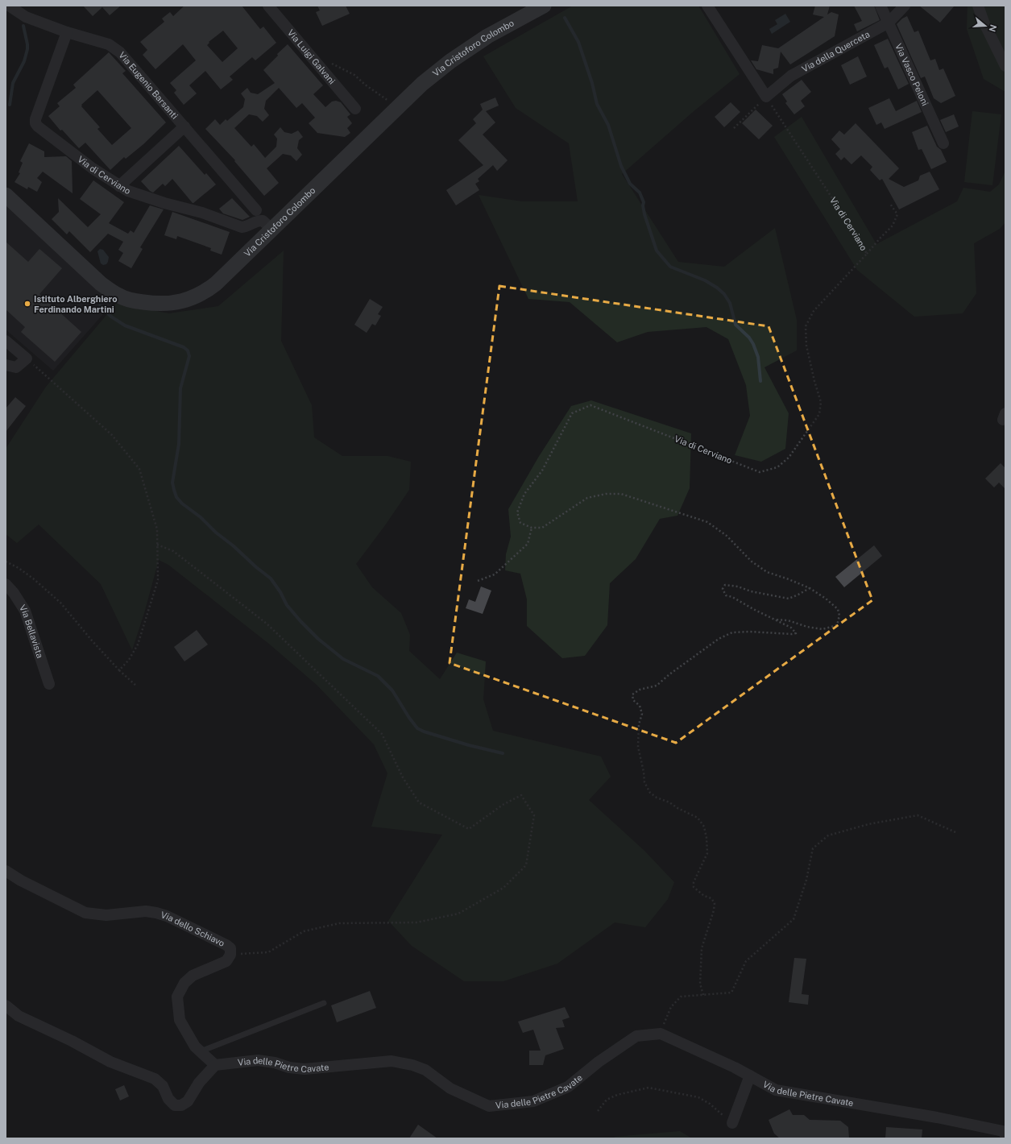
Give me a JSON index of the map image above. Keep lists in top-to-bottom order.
{
  "streets": {
    "main road": ["Via Cristoforo Colombo"],
    "street": [
      "Via della Querceta",
      "Via Luigi Galvani",
      "Via Vasco Peloni",
      "Via Eugenio Barsanti",
      "Via di Cerviano",
      "Via Bellavista",
      "Via dello Schiavo",
      "Via delle Pietre Cavate"
    ]
  },
  "crossings": [
    ["Via Cristoforo Colombo", "Via di Cerviano"],
    ["Via della Querceta", "Via Vasco Peloni"],
    ["Via della Querceta", "Via di Cerviano"],
    ["Via Eugenio Barsanti", "Via di Cerviano"],
    ["Via dello Schiavo", "Via delle Pietre Cavate"]
  ],
  "places": ["Istituto Alberghiero Ferdinando Martini"],
  "north": "right"
}
